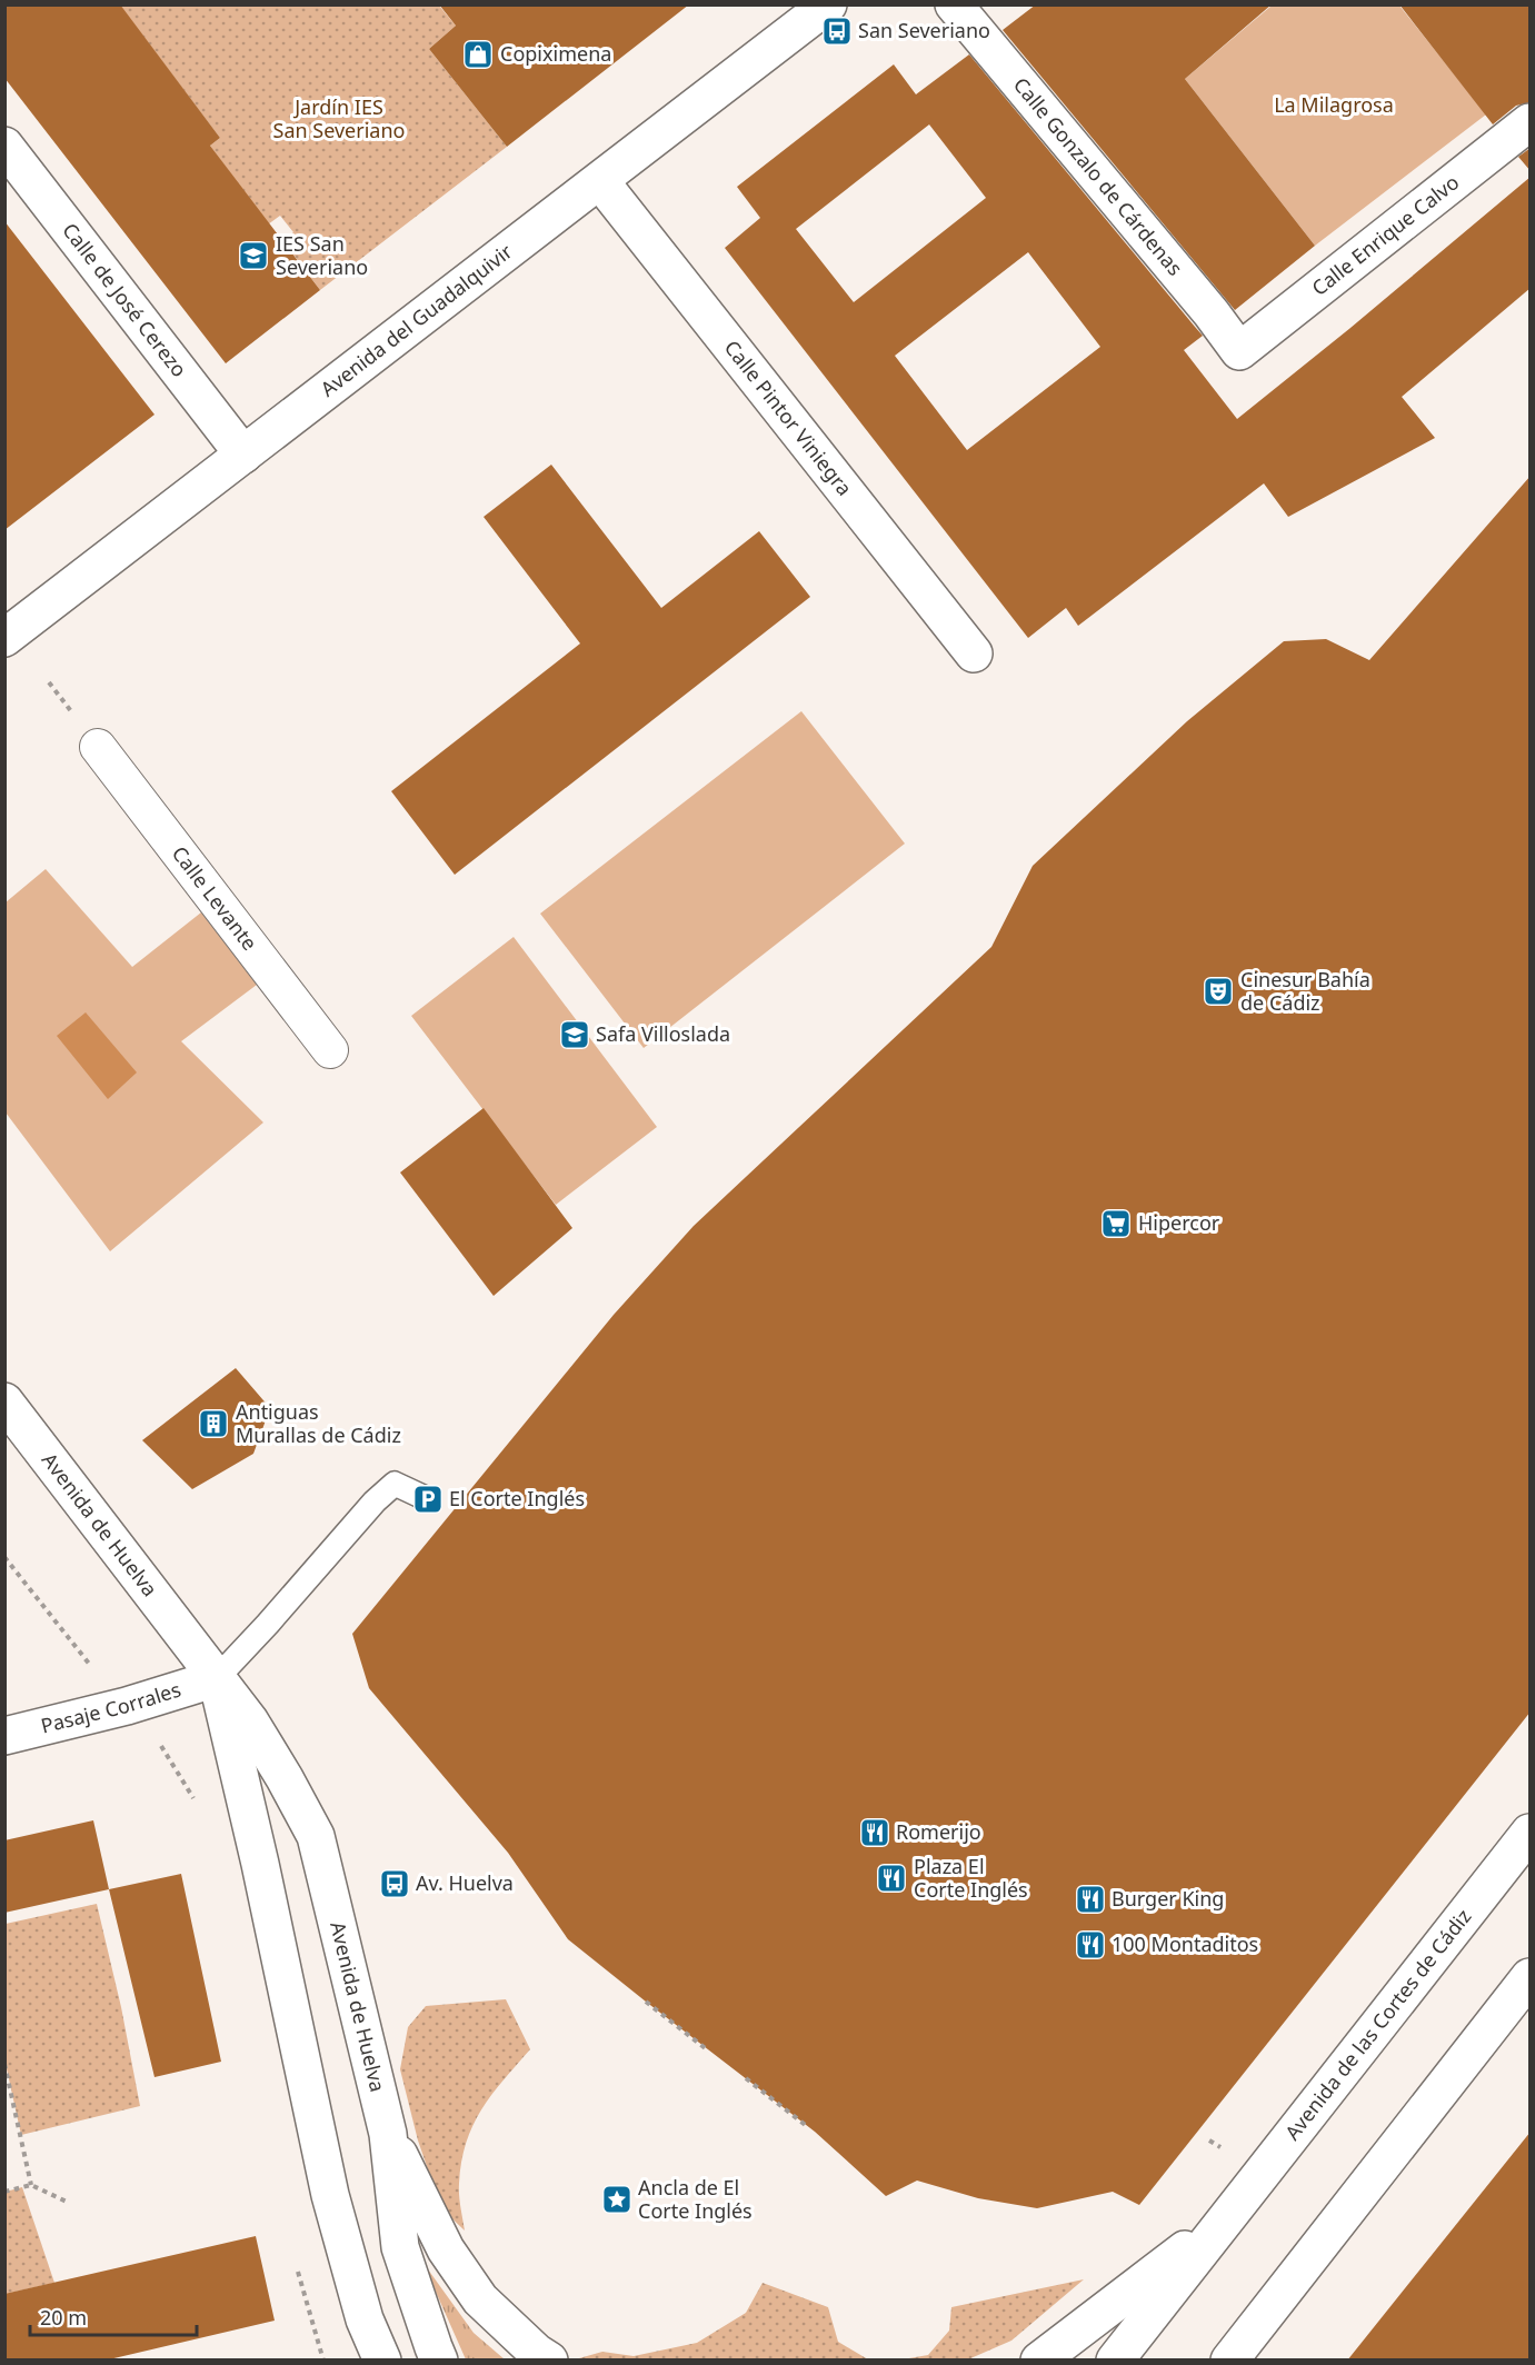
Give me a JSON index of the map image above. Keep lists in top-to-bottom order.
{
  "streets": {
    "street": [
      "Calle Gonzalo de Cárdenas",
      "Calle Enrique Calvo",
      "Calle de José Cerezo",
      "Avenida del Guadalquivir",
      "Calle Pintor Viniegra",
      "Calle Levante",
      "Avenida de Huelva",
      "Pasaje Corrales",
      "Avenida de las Cortes de Cádiz"
    ]
  },
  "crossings": [
    ["Calle Gonzalo de Cárdenas", "Calle Enrique Calvo"],
    ["Calle de José Cerezo", "Avenida del Guadalquivir"],
    ["Avenida del Guadalquivir", "Calle Pintor Viniegra"],
    ["Avenida de Huelva", "Pasaje Corrales"]
  ],
  "parks": ["La Milagrosa", "Jardín IES San Severiano"],
  "places": {
    "bus stop": ["San Severiano", "Av. Huelva"],
    "shop": ["Copiximena"],
    "school or university": ["IES San Severiano", "Safa Villoslada"],
    "theatre": ["Cinesur Bahía de Cádiz"],
    "supermarket": ["Hipercor"],
    "building": ["Antiguas Murallas de Cádiz"],
    "parking": ["El Corte Inglés"],
    "restaurant": [
      "Romerijo",
      "Plaza El Corte Inglés",
      "Burger King",
      "100 Montaditos"
    ],
    "place": ["Ancla de El Corte Inglés"]
  },
  "scale_bar": "20 m"
}
